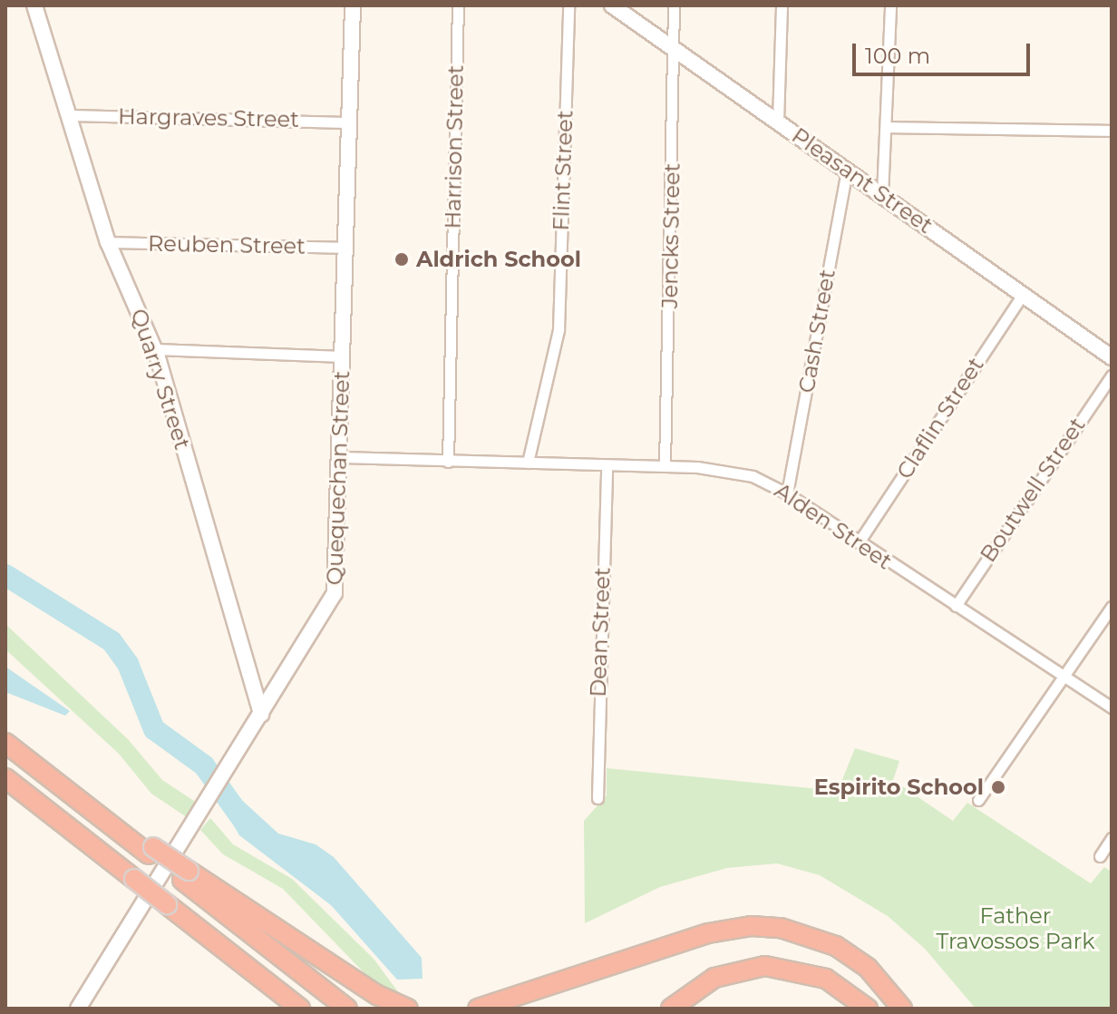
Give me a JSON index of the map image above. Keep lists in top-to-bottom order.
{
  "streets": {
    "main road": ["Pleasant Street", "Quarry Street", "Quequechan Street"],
    "street": [
      "Hargraves Street",
      "Harrison Street",
      "Flint Street",
      "Jencks Street",
      "Reuben Street",
      "Cash Street",
      "Claflin Street",
      "Boutwell Street",
      "Alden Street",
      "Dean Street"
    ]
  },
  "crossings": [
    ["Hargraves Street", "Quarry Street"],
    ["Hargraves Street", "Quequechan Street"],
    ["Harrison Street", "Alden Street"],
    ["Flint Street", "Alden Street"],
    ["Pleasant Street", "Jencks Street"],
    ["Pleasant Street", "Cash Street"],
    ["Pleasant Street", "Claflin Street"],
    ["Jencks Street", "Alden Street"],
    ["Reuben Street", "Quarry Street"],
    ["Reuben Street", "Quequechan Street"],
    ["Cash Street", "Alden Street"],
    ["Quarry Street", "Quequechan Street"],
    ["Claflin Street", "Alden Street"],
    ["Quequechan Street", "Alden Street"],
    ["Boutwell Street", "Alden Street"],
    ["Alden Street", "Dean Street"]
  ],
  "parks": ["Father Travossos Park"],
  "places": ["Aldrich School", "Espirito School"],
  "scale_bar": "100 m"
}
